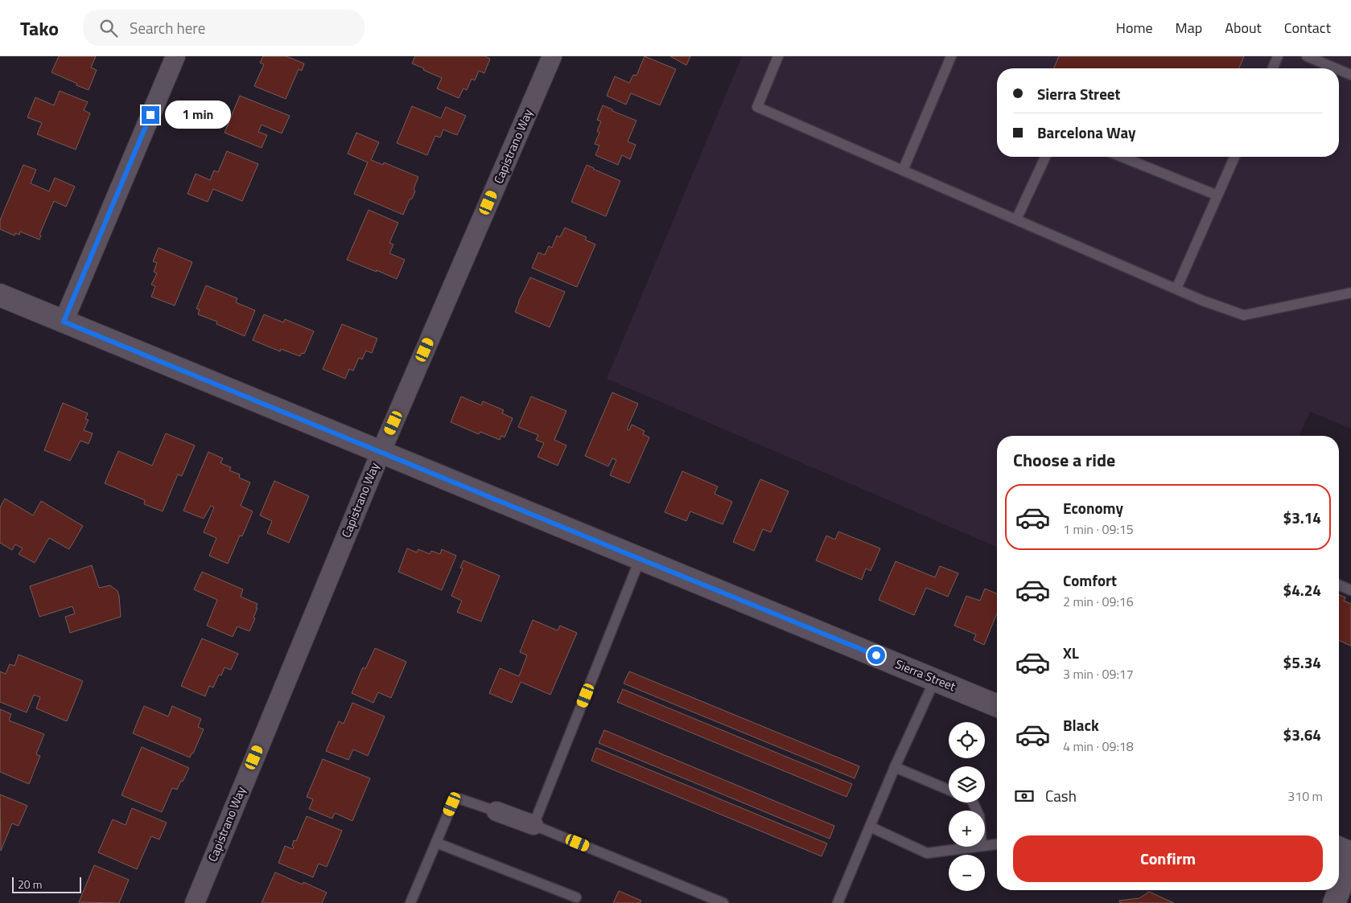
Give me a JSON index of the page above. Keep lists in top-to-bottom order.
{
  "streets": {
    "street": ["Capistrano Way", "Sierra Street"]
  },
  "crossings": [
    ["Capistrano Way", "Sierra Street"]
  ],
  "scale_bar": "20 m",
  "page": {
    "header": "Tako",
    "search": "Search here",
    "nav": [
      "Home",
      "Map",
      "About",
      "Contact"
    ],
    "banner": ["Sierra Street", "Barcelona Way"],
    "bubble": "1 min",
    "heading": "Choose a ride",
    "list": [
      {
        "name": "Economy",
        "note": "1 min · 09:15",
        "value": "$3.14"
      },
      {
        "name": "Comfort",
        "note": "2 min · 09:16",
        "value": "$4.24"
      },
      {
        "name": "XL",
        "note": "3 min · 09:17",
        "value": "$5.34"
      },
      {
        "name": "Black",
        "note": "4 min · 09:18",
        "value": "$3.64"
      }
    ],
    "map_buttons": ["+", "−"],
    "pay": ["Cash", "310 m"],
    "buttons": "Confirm",
    "scale": "20 m"
  }
}
